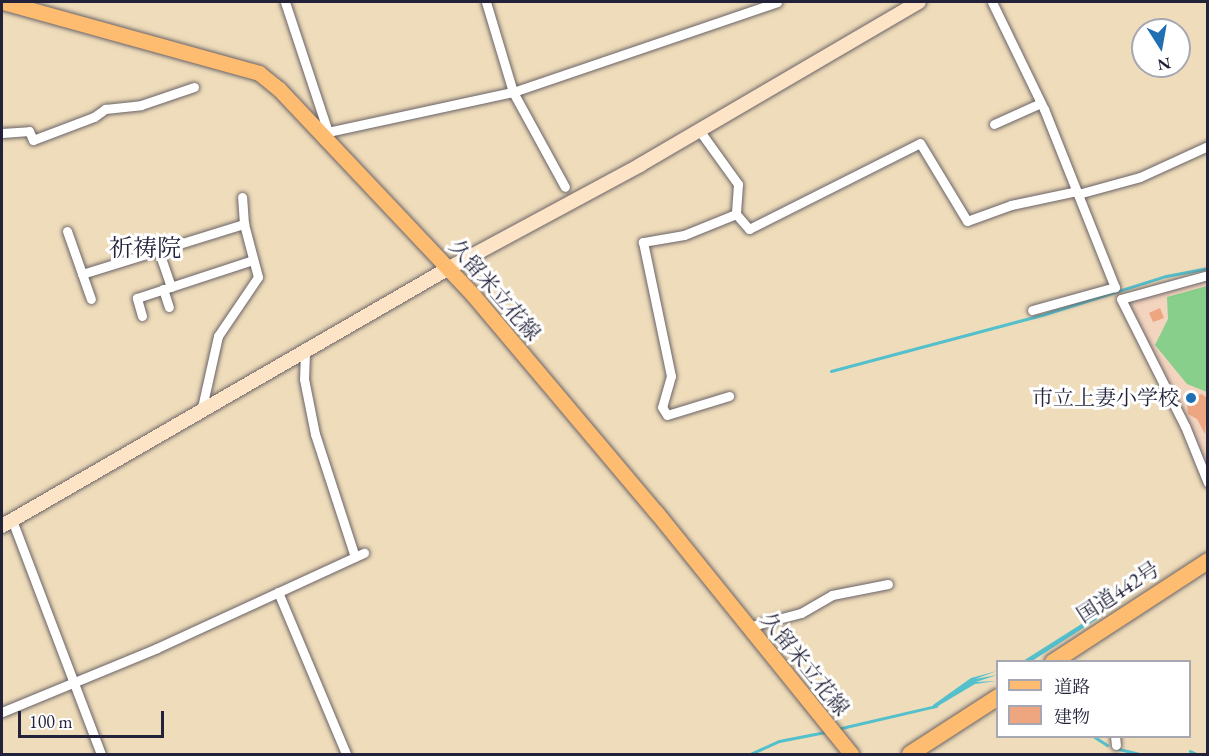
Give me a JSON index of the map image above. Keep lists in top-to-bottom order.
{
  "streets": {
    "highway": ["国道442号"],
    "main road": ["久留米立花線"]
  },
  "districts": ["祈祷院"],
  "places": ["市立上妻小学校"],
  "legend": ["道路", "建物"],
  "scale_bar": "100 m",
  "north": "bottom"
}
